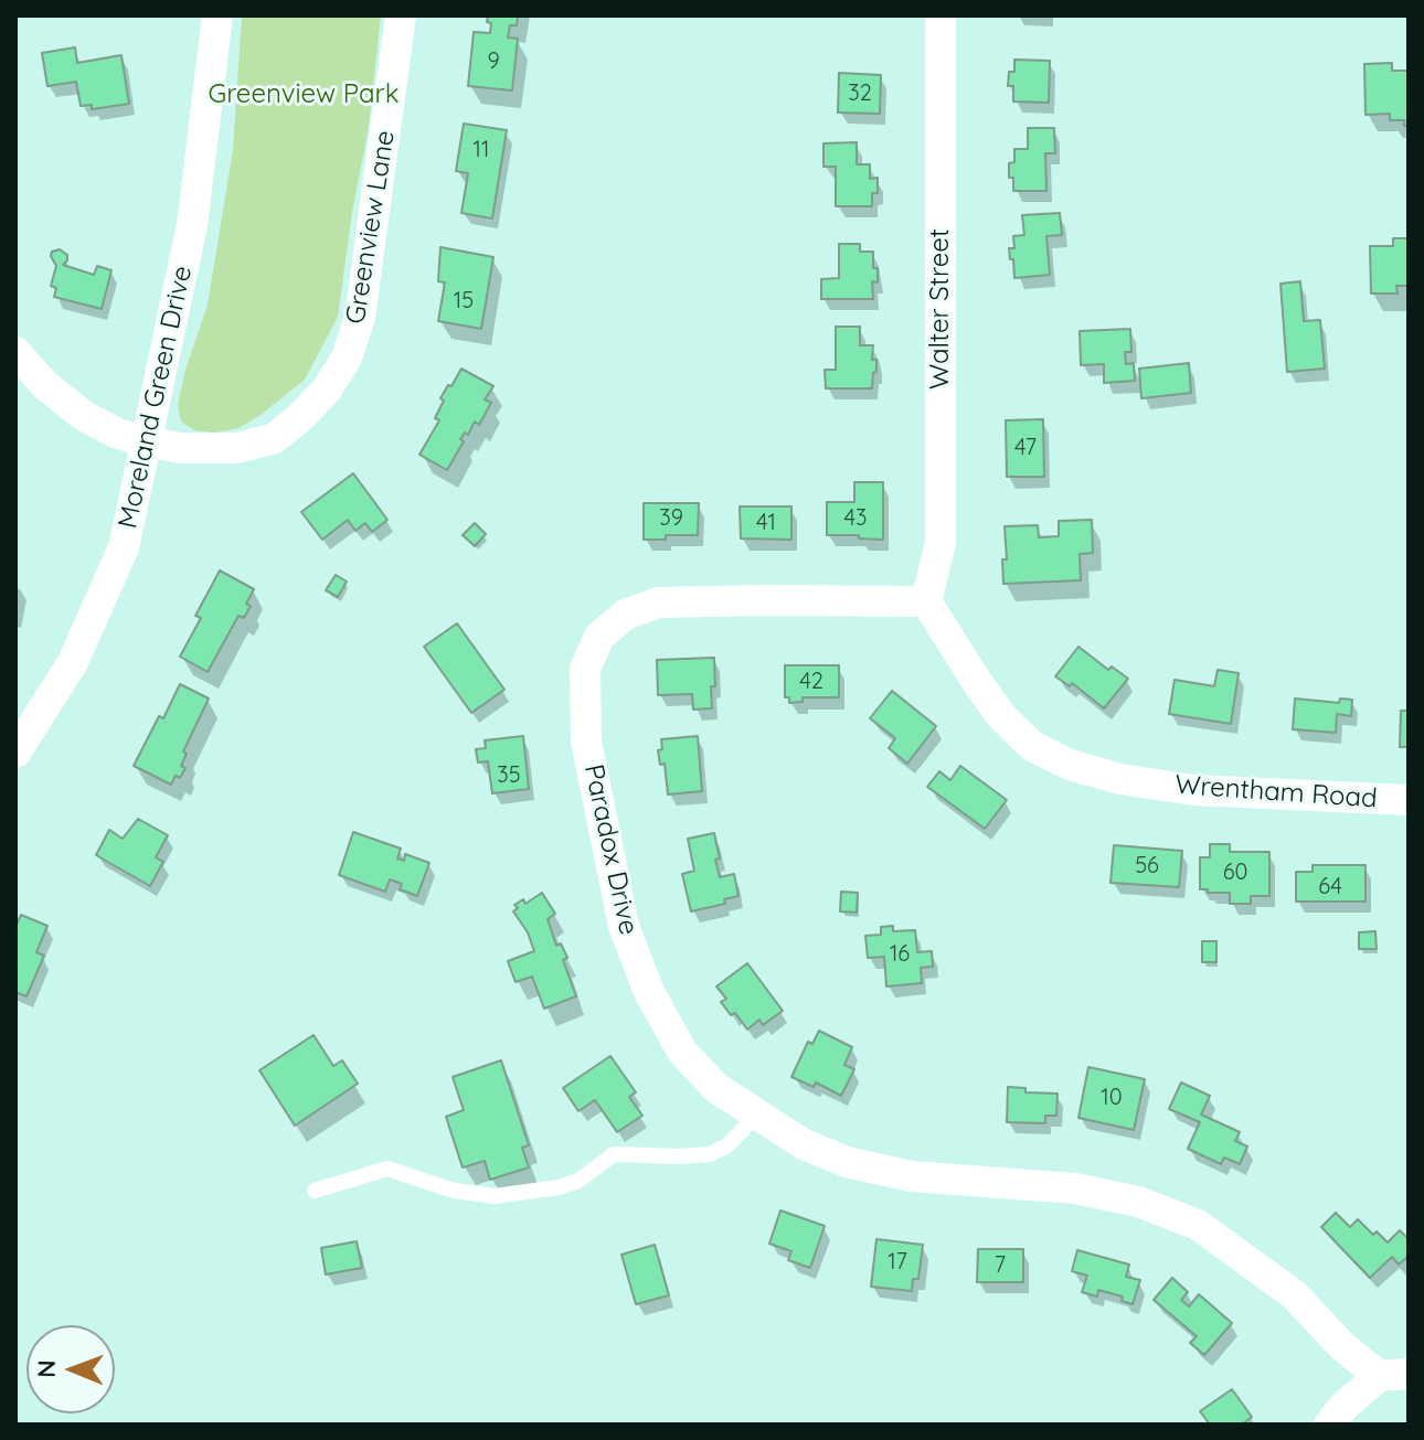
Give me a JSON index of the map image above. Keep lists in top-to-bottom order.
{
  "streets": {
    "street": [
      "Greenview Lane",
      "Walter Street",
      "Moreland Green Drive",
      "Wrentham Road",
      "Paradox Drive"
    ]
  },
  "crossings": [
    ["Greenview Lane", "Moreland Green Drive"],
    ["Walter Street", "Wrentham Road"],
    ["Walter Street", "Paradox Drive"],
    ["Wrentham Road", "Paradox Drive"]
  ],
  "parks": ["Greenview Park"],
  "house_numbers": [
    "9",
    "32",
    "11",
    "15",
    "47",
    "39",
    "43",
    "41",
    "42",
    "35",
    "56",
    "60",
    "64",
    "16",
    "10",
    "17",
    "7"
  ],
  "north": "left"
}
